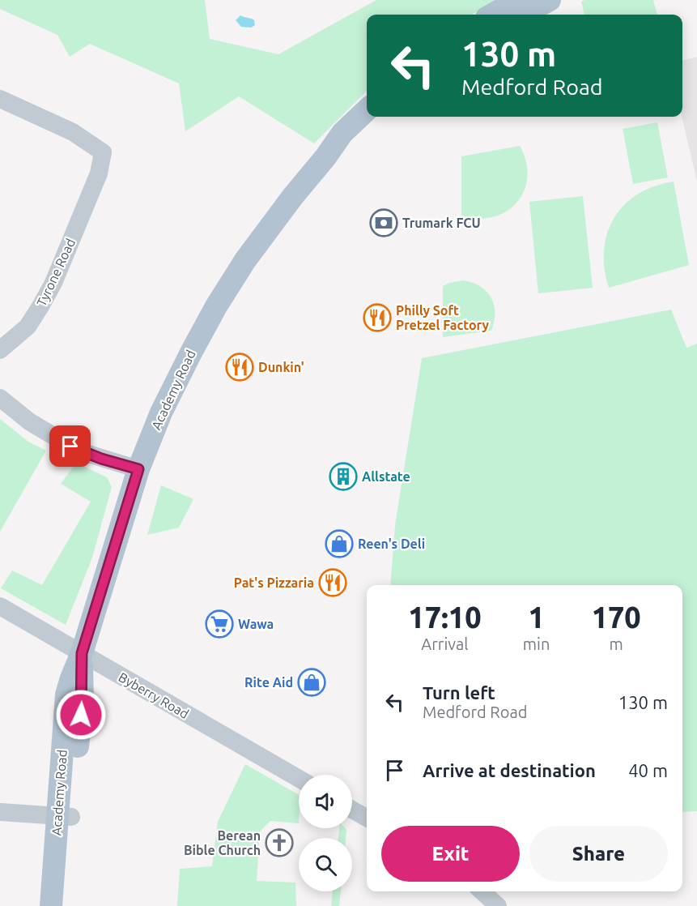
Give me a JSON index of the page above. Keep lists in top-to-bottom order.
{
  "streets": {
    "main road": ["Academy Road"],
    "street": ["Tyrone Road", "Byberry Road"]
  },
  "crossings": [
    ["Academy Road", "Byberry Road"]
  ],
  "places": {
    "bank": ["Trumark FCU"],
    "restaurant": ["Philly Soft Pretzel Factory", "Dunkin'", "Pat's Pizzaria"],
    "building": ["Allstate"],
    "shop": ["Reen's Deli", "Rite Aid"],
    "supermarket": ["Wawa"],
    "church": ["Berean Bible Church"]
  },
  "page": {
    "turn": ["130 m", "Medford Road"],
    "eta": [
      "17:10",
      "Arrival",
      "1",
      "min",
      "170",
      "m"
    ],
    "list": [
      {
        "name": "Turn left",
        "note": "Medford Road",
        "value": "130 m"
      },
      {
        "name": "Arrive at destination",
        "value": "40 m"
      }
    ],
    "buttons": ["Exit", "Share"]
  }
}
